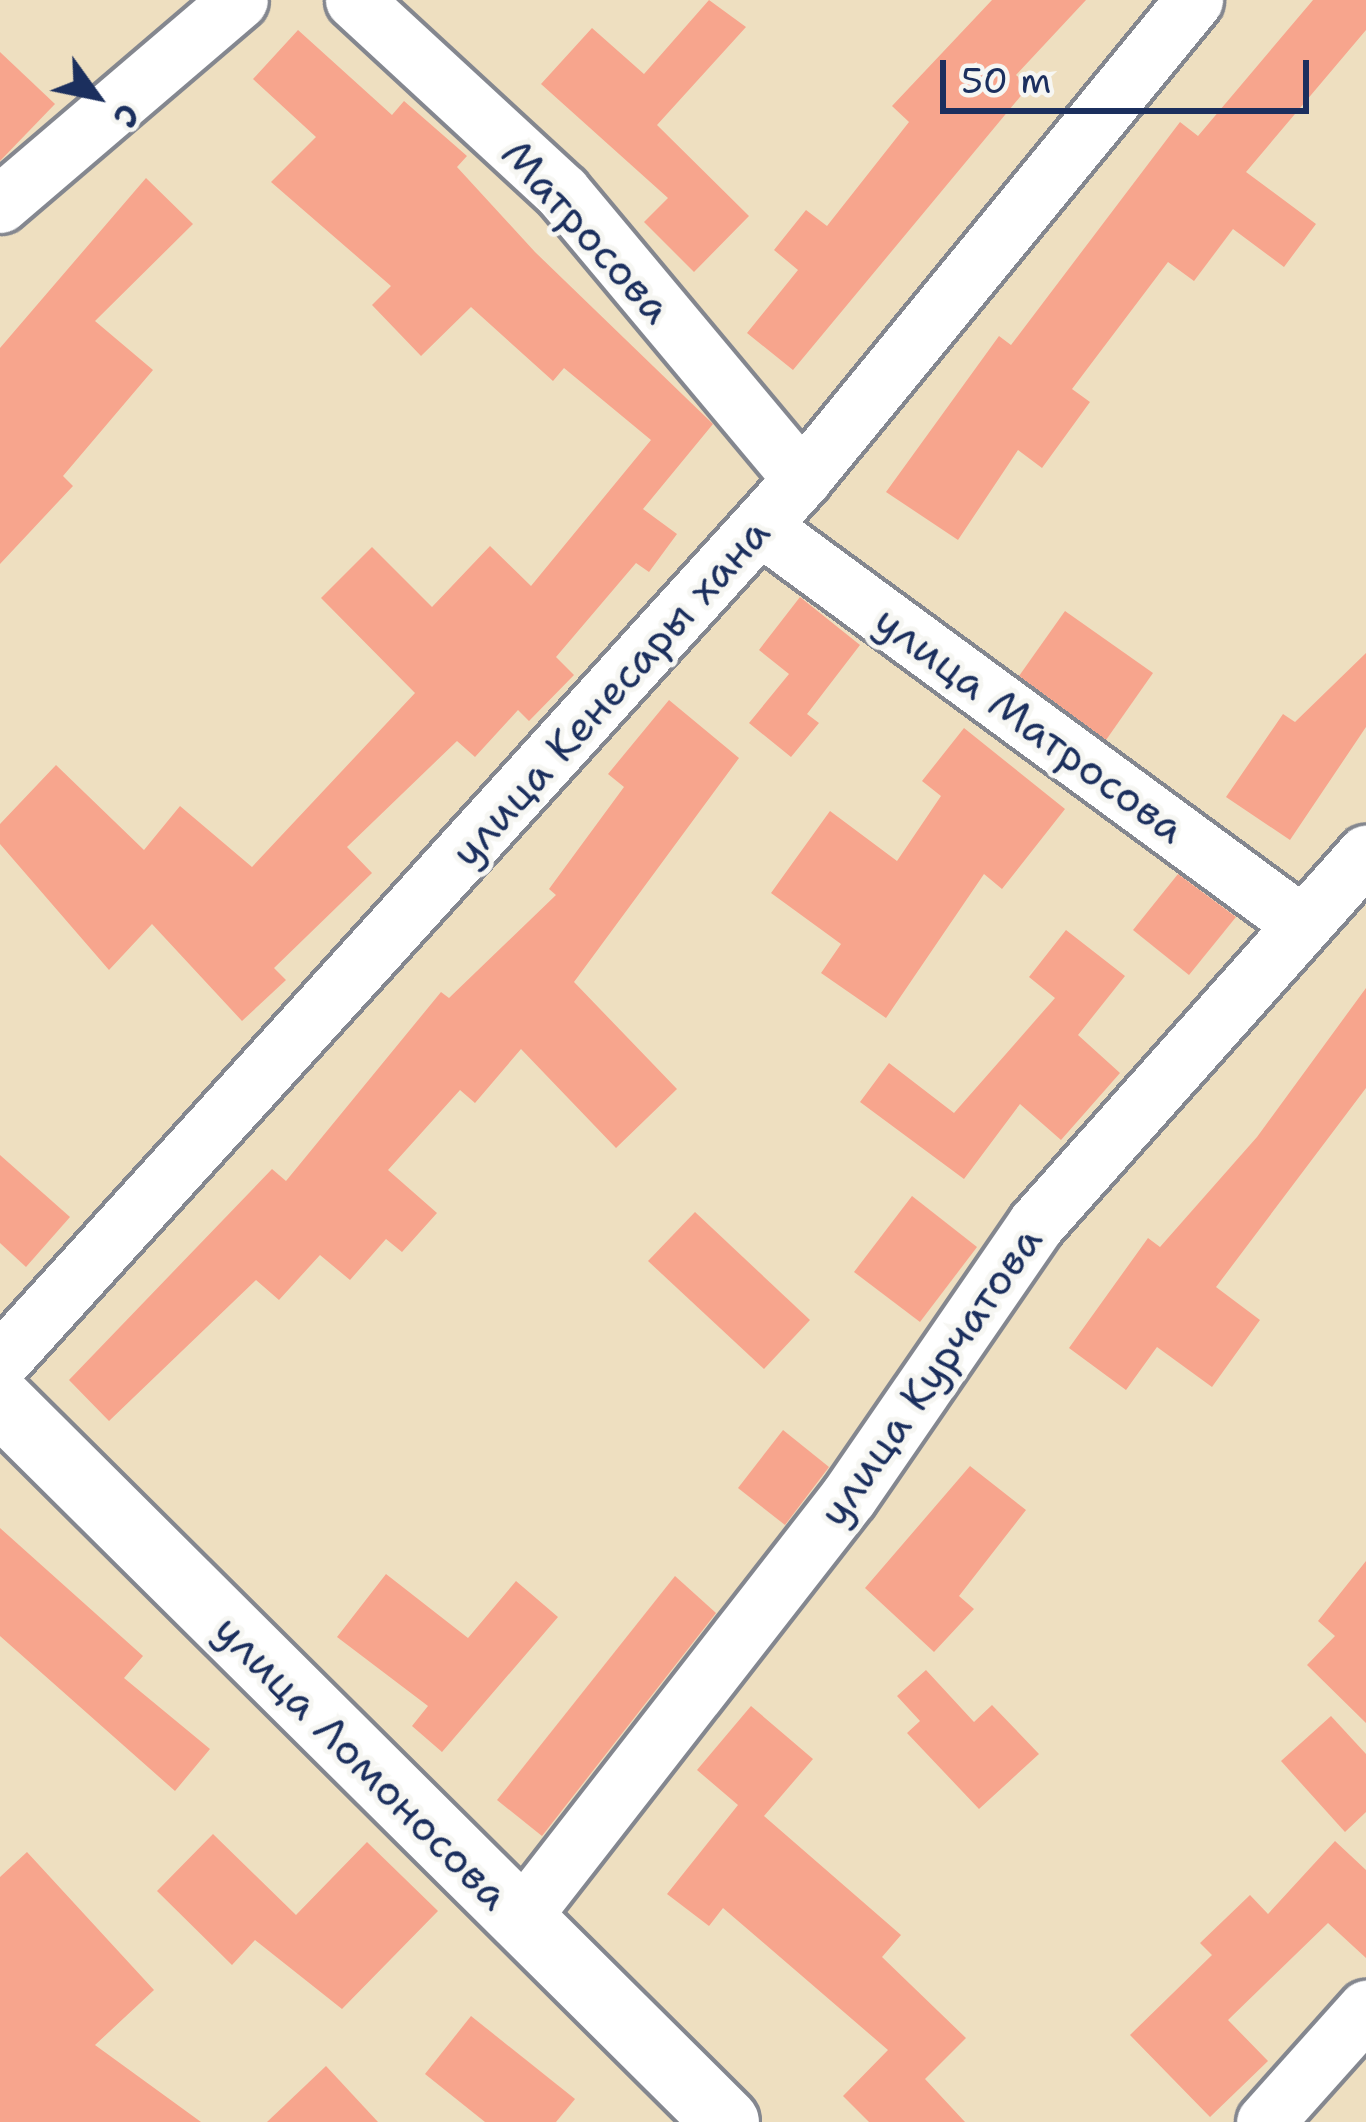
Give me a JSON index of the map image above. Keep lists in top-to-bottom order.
{
  "streets": {
    "main road": ["улица Ломоносова"],
    "street": [
      "Матросова",
      "улица Кенесары хана",
      "улица Матросова",
      "улица Курчатова"
    ]
  },
  "crossings": [
    ["Матросова", "улица Кенесары хана"],
    ["улица Кенесары хана", "улица Матросова"],
    ["улица Матросова", "улица Курчатова"],
    ["улица Курчатова", "улица Ломоносова"]
  ],
  "scale_bar": "50 m",
  "north": "bottom right"
}
